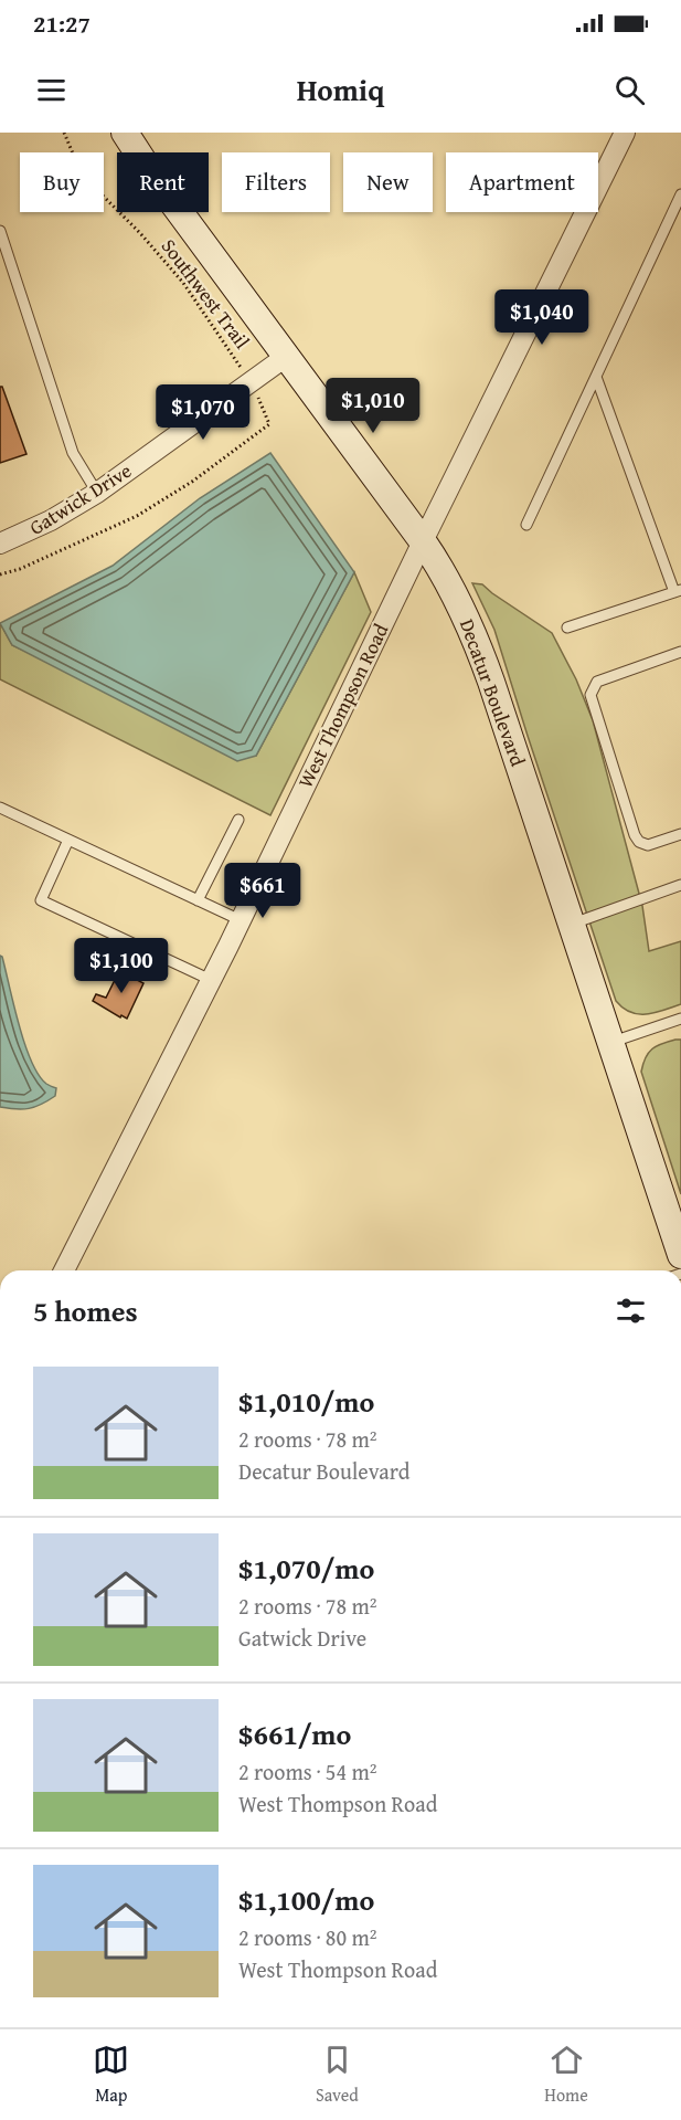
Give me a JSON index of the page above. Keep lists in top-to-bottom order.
{
  "streets": {
    "street": ["Gatwick Drive", "Decatur Boulevard", "West Thompson Road"],
    "path": ["Southwest Trail"]
  },
  "crossings": [
    ["Southwest Trail", "Gatwick Drive"],
    ["Gatwick Drive", "Decatur Boulevard"],
    ["Decatur Boulevard", "West Thompson Road"]
  ],
  "page": {
    "status": "21:27",
    "header": "Homiq",
    "chip": [
      "Buy",
      "Rent",
      "Filters",
      "New",
      "Apartment"
    ],
    "price": [
      "$1,040",
      "$1,010",
      "$1,070",
      "$661",
      "$1,100"
    ],
    "heading": "5 homes",
    "list": [
      {
        "name": "$1,010/mo",
        "note": "2 rooms · 78 m² · Decatur Boulevard"
      },
      {
        "name": "$1,070/mo",
        "note": "2 rooms · 78 m² · Gatwick Drive"
      },
      {
        "name": "$661/mo",
        "note": "2 rooms · 54 m² · West Thompson Road"
      },
      {
        "name": "$1,100/mo",
        "note": "2 rooms · 80 m² · West Thompson Road"
      }
    ],
    "tabs": ["Map", "Saved", "Home"]
  }
}
